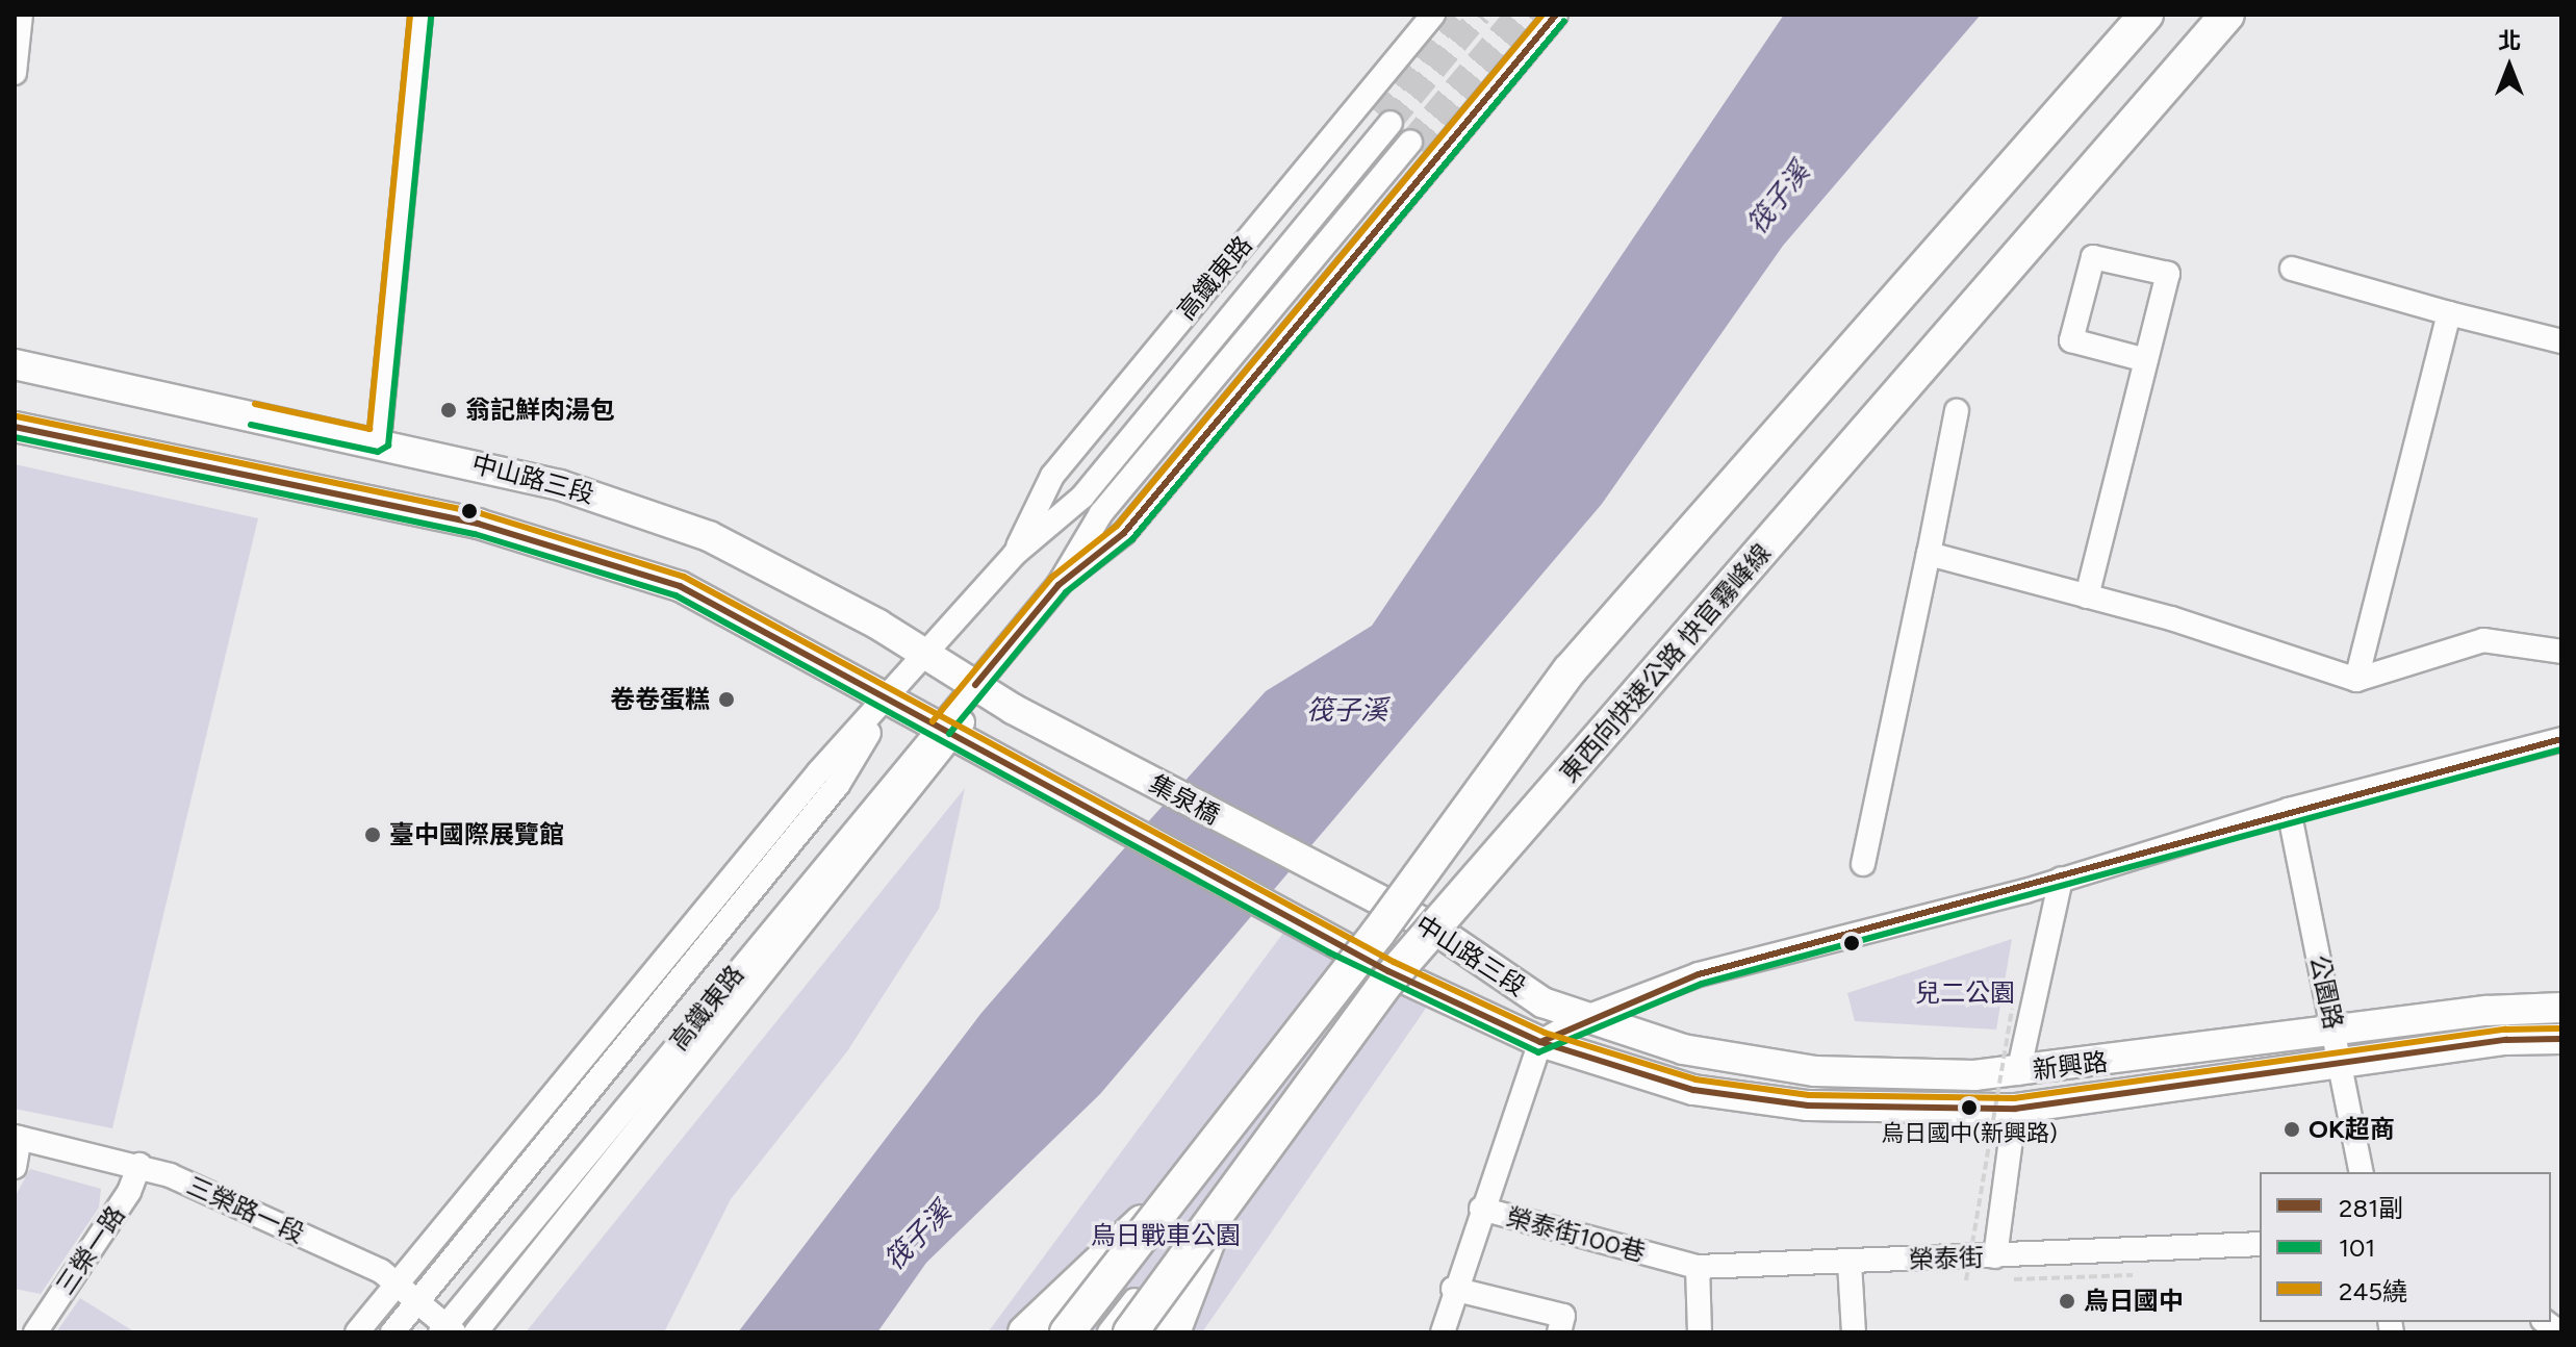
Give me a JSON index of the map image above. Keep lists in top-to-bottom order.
{
  "streets": {
    "highway": ["東西向快速公路 快官霧峰線"],
    "main road": ["中山路三段", "集泉橋", "新興路"],
    "street": [
      "高鐵東路",
      "公園路",
      "三榮路一段",
      "榮泰街100巷",
      "三榮一路",
      "榮泰街"
    ]
  },
  "crossings": [
    ["高鐵東路", "中山路三段"],
    ["高鐵東路", "三榮路一段"],
    ["中山路三段", "集泉橋"],
    ["中山路三段", "新興路"],
    ["中山路三段", "榮泰街100巷"],
    ["公園路", "新興路"],
    ["新興路", "榮泰街100巷"],
    ["三榮路一段", "三榮一路"],
    ["榮泰街100巷", "榮泰街"]
  ],
  "water": ["筏子溪"],
  "parks": ["兒二公園", "烏日戰車公園"],
  "places": [
    "翁記鮮肉湯包",
    "卷卷蛋糕",
    "臺中國際展覽館",
    "烏日國中(新興路)",
    "OK超商",
    "烏日國中"
  ],
  "lines": ["transit line 281副", "transit line 245繞", "transit line 101"],
  "legend": ["281副", "101", "245繞"],
  "north": "top"
}
